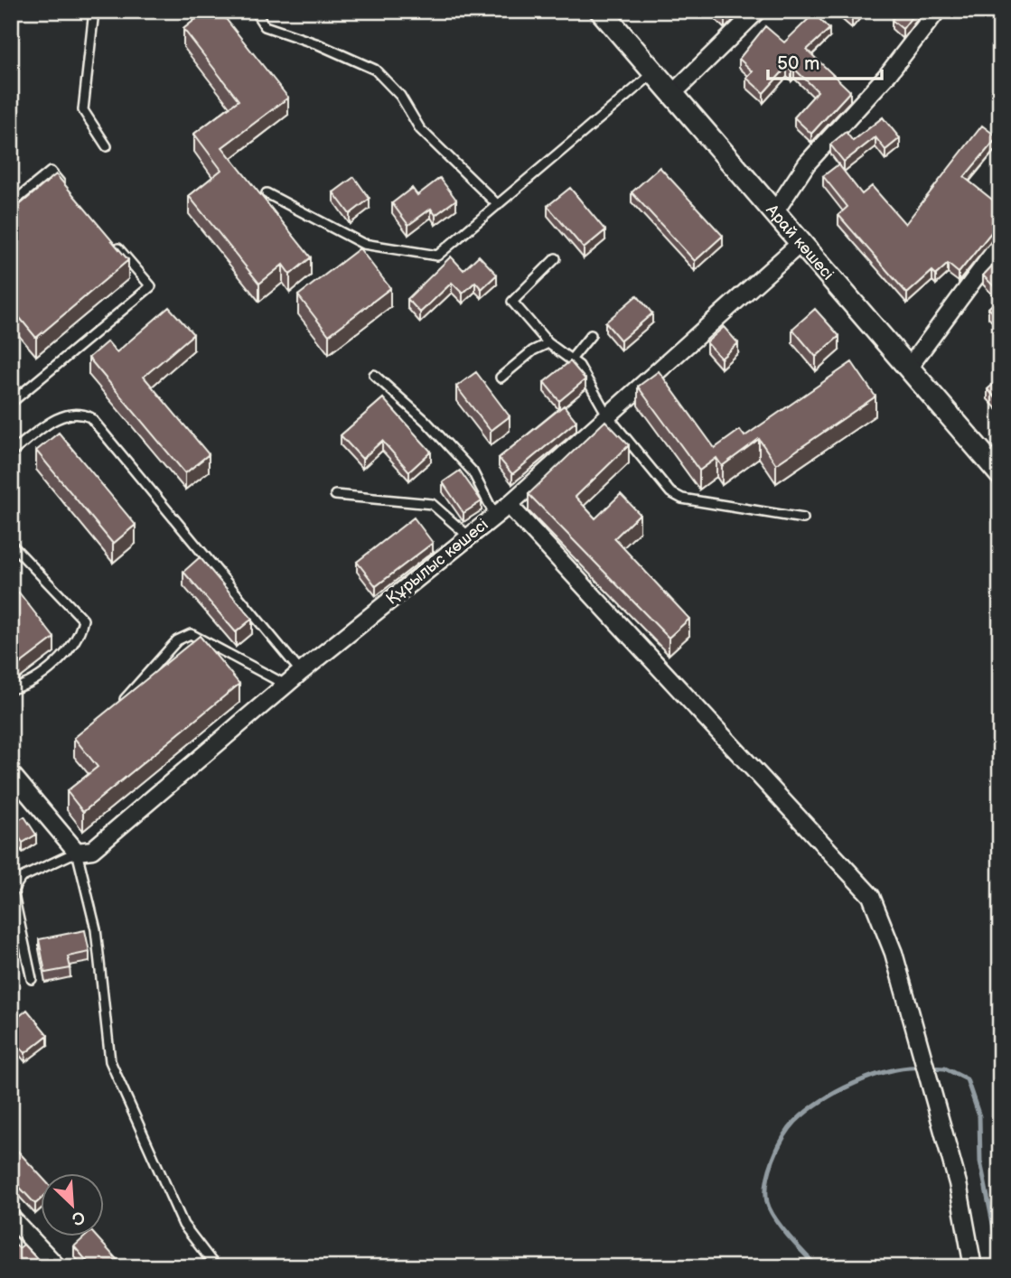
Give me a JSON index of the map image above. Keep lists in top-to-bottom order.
{
  "streets": {
    "main road": ["Арай көшесі"],
    "street": ["Құрылыс көшесі"]
  },
  "crossings": [
    ["Арай көшесі", "Құрылыс көшесі"]
  ],
  "scale_bar": "50 m",
  "north": "bottom right"
}
